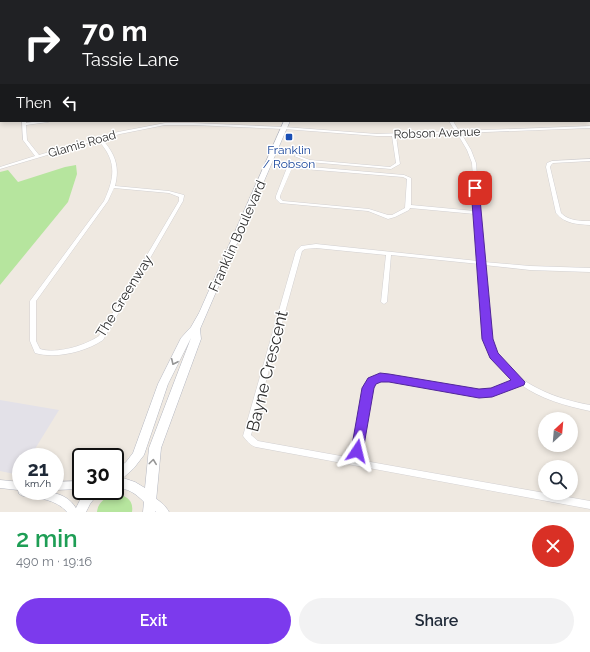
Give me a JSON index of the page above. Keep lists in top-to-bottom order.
{
  "streets": {
    "main road": ["Franklin Boulevard"],
    "street": [
      "Robson Avenue",
      "Glamis Road",
      "The Greenway",
      "Bayne Crescent"
    ]
  },
  "crossings": [
    ["Robson Avenue", "Glamis Road"],
    ["Robson Avenue", "Franklin Boulevard"],
    ["Glamis Road", "Franklin Boulevard"],
    ["Glamis Road", "The Greenway"]
  ],
  "places": {
    "transit": ["Franklin / Robson"]
  },
  "north": "top right",
  "page": {
    "turn": ["70 m", "Tassie Lane"],
    "then": "Then",
    "speed": "21 km/h",
    "limit": "30",
    "heading": ["2 min", "490 m · 19:16"],
    "buttons": ["Exit", "Share"]
  }
}
